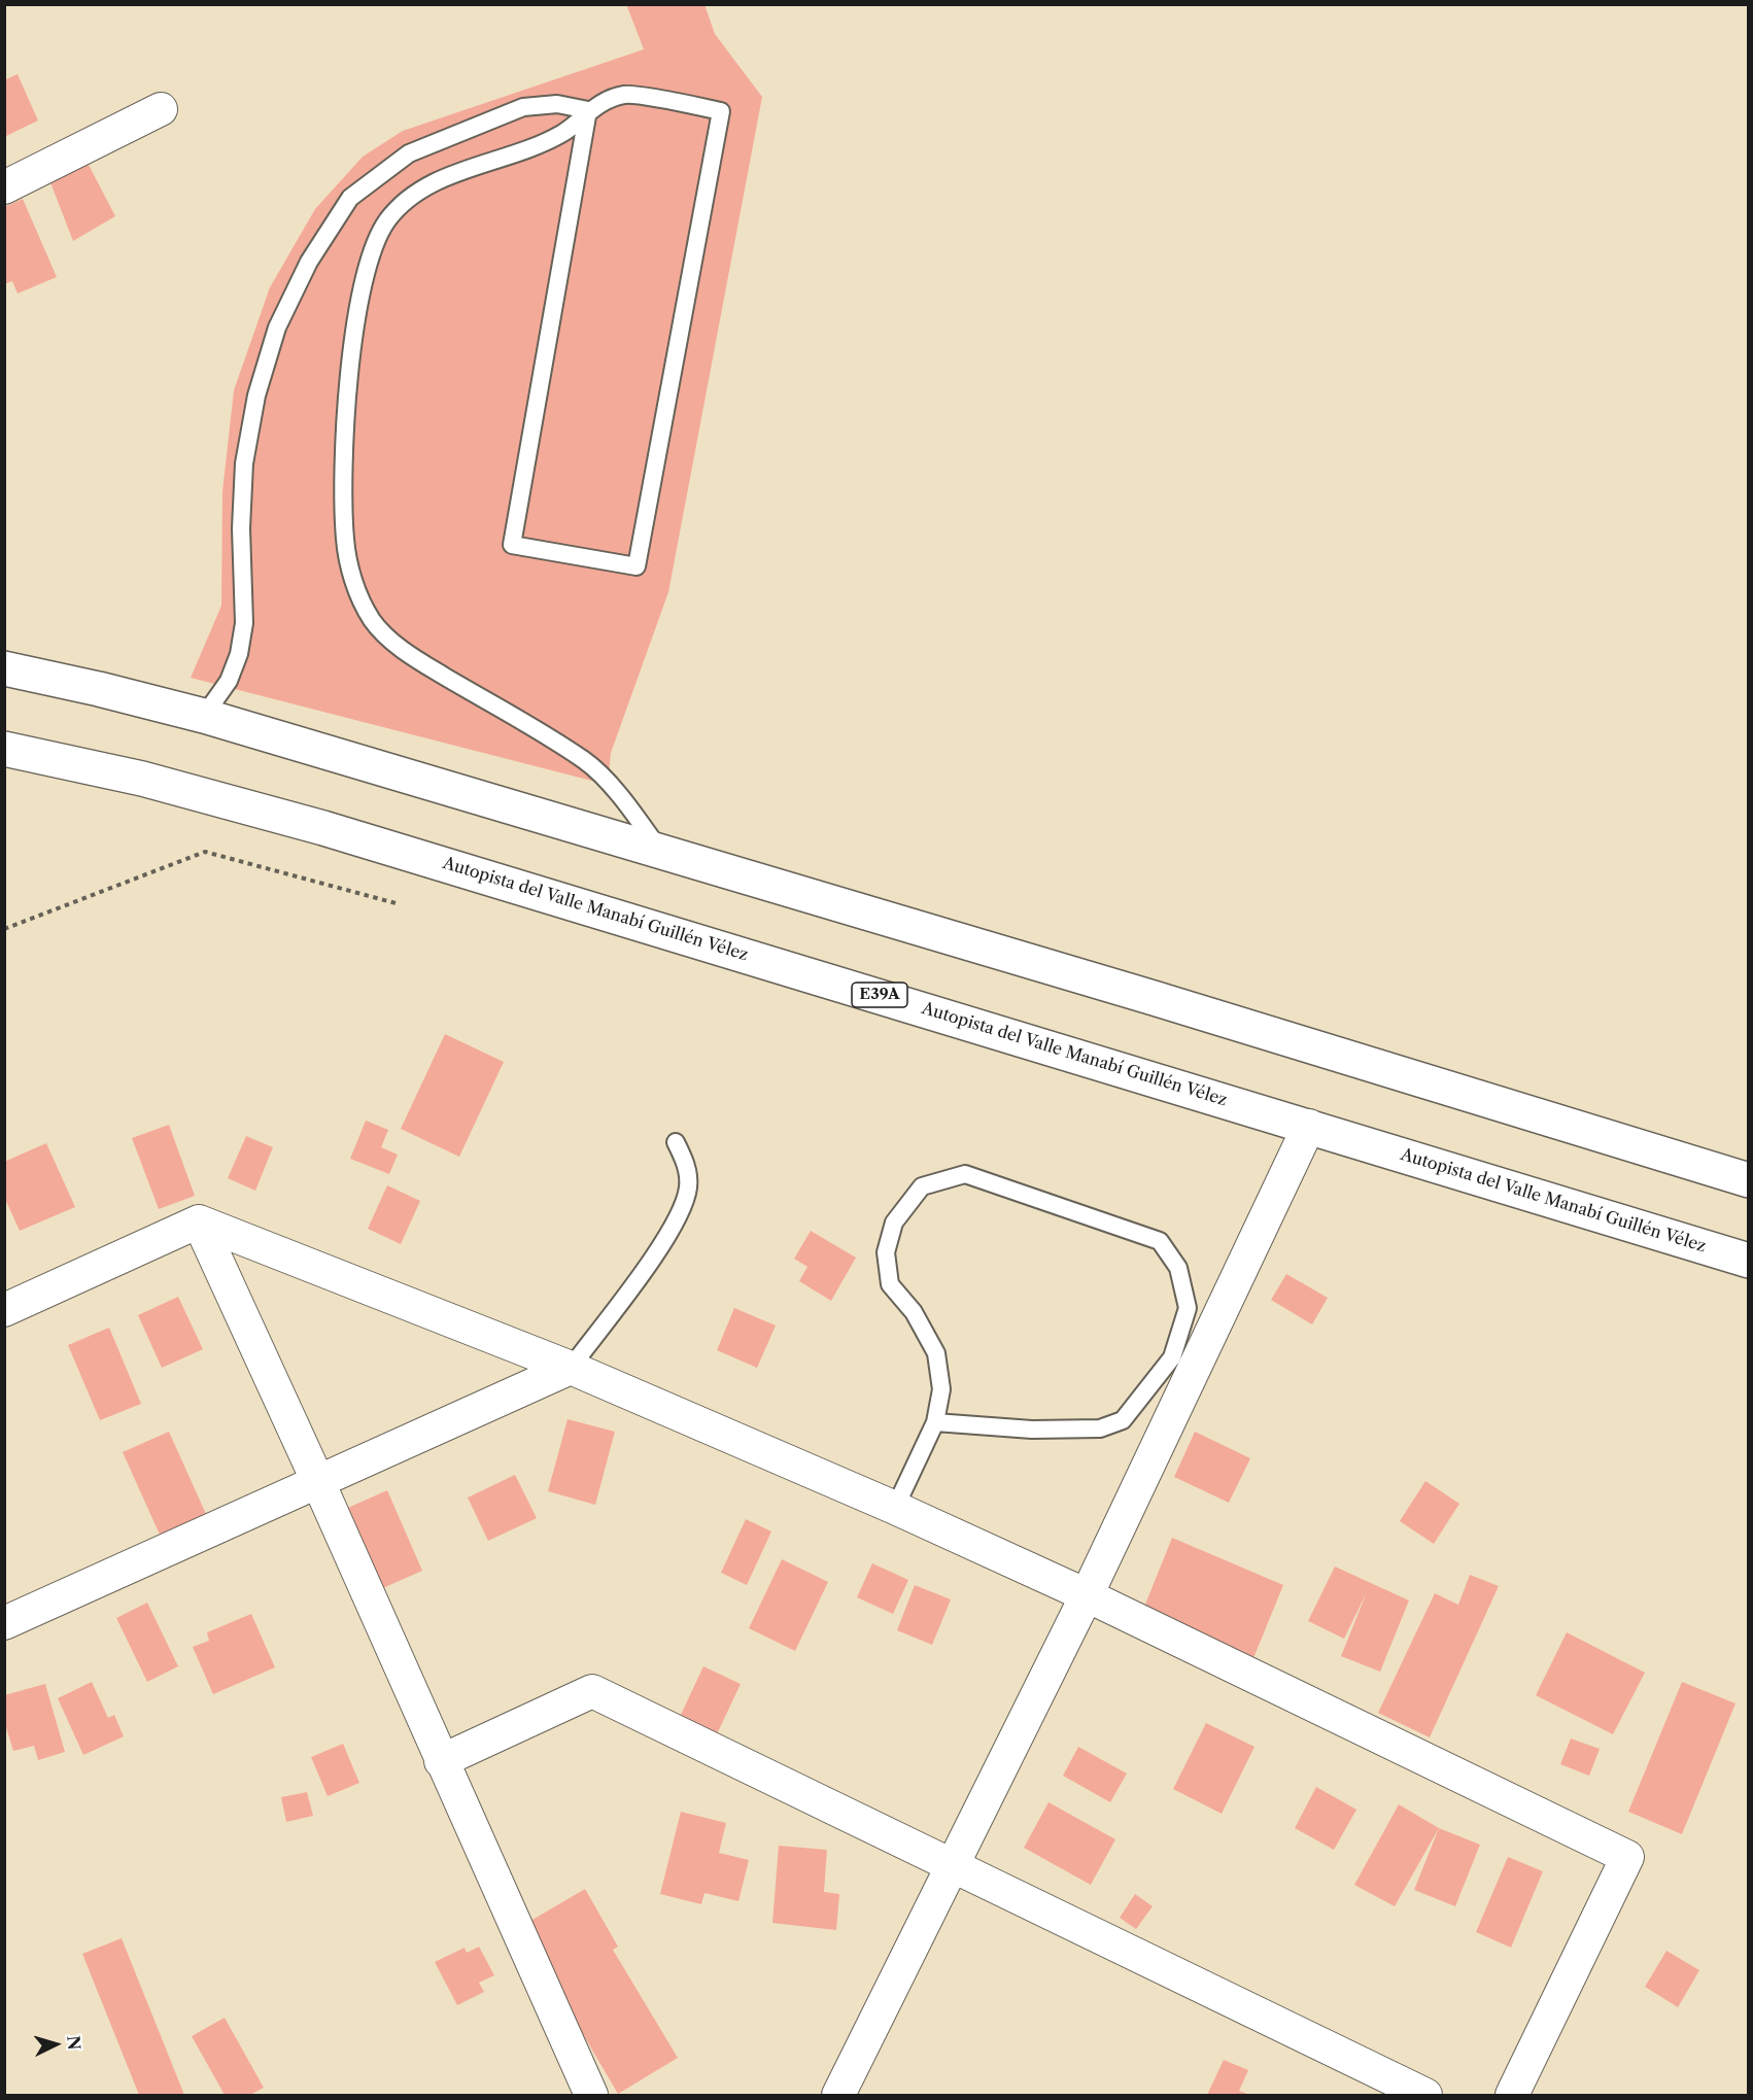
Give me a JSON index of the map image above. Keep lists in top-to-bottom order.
{
  "streets": {
    "main road": ["Autopista del Valle Manabí Guillén Vélez", "E39A"]
  },
  "north": "right"
}
